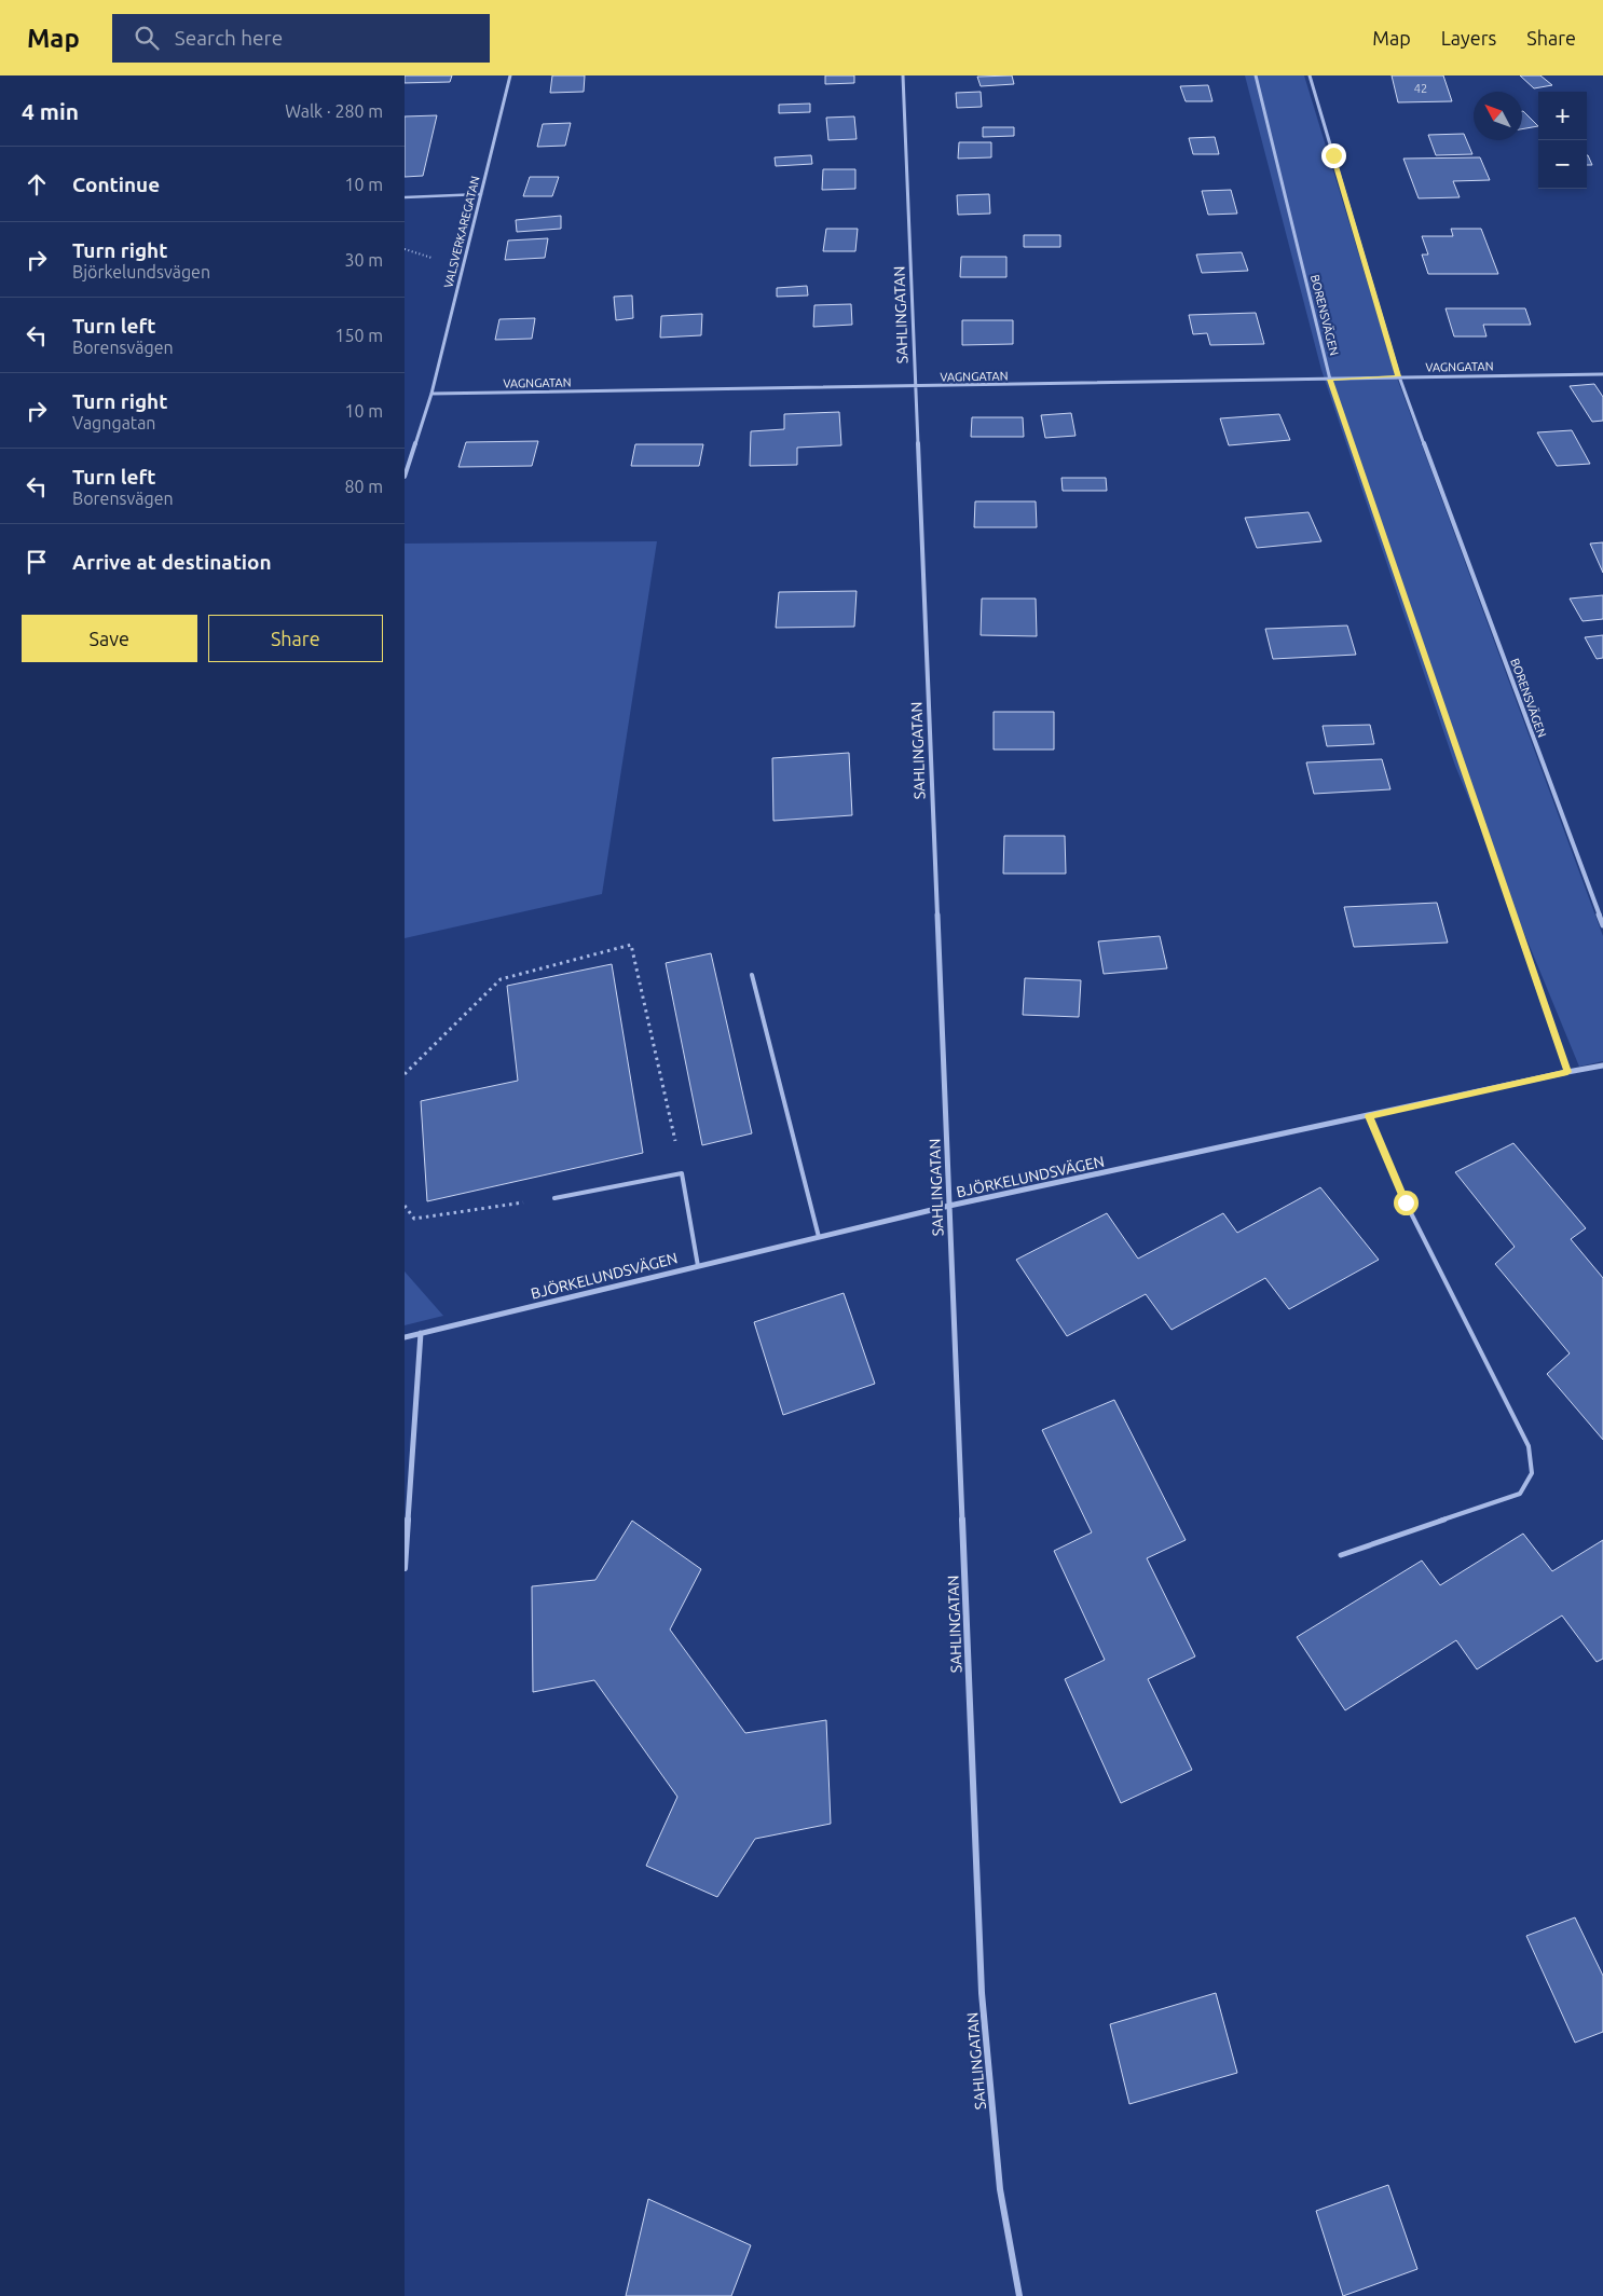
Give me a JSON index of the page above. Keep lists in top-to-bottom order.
{
  "streets": {
    "street": [
      "VALSVERKAREGATAN",
      "SAHLINGATAN",
      "BORENSVÄGEN",
      "VAGNGATAN",
      "BJÖRKELUNDSVÄGEN"
    ]
  },
  "crossings": [
    ["VALSVERKAREGATAN", "VAGNGATAN"],
    ["SAHLINGATAN", "VAGNGATAN"],
    ["SAHLINGATAN", "BJÖRKELUNDSVÄGEN"],
    ["BORENSVÄGEN", "VAGNGATAN"],
    ["BORENSVÄGEN", "BJÖRKELUNDSVÄGEN"]
  ],
  "house_numbers": ["42"],
  "north": "top left",
  "page": {
    "header": "Map",
    "search": "Search here",
    "nav": ["Map", "Layers", "Share"],
    "heading": ["4 min", "Walk · 280 m"],
    "map_buttons": ["+", "−"],
    "list": [
      ["Continue", "10 m"],
      ["Turn right", "Björkelundsvägen", "30 m"],
      ["Turn left", "Borensvägen", "150 m"],
      ["Turn right", "Vagngatan", "10 m"],
      ["Turn left", "Borensvägen", "80 m"],
      "Arrive at destination"
    ],
    "buttons": ["Save", "Share"]
  }
}
